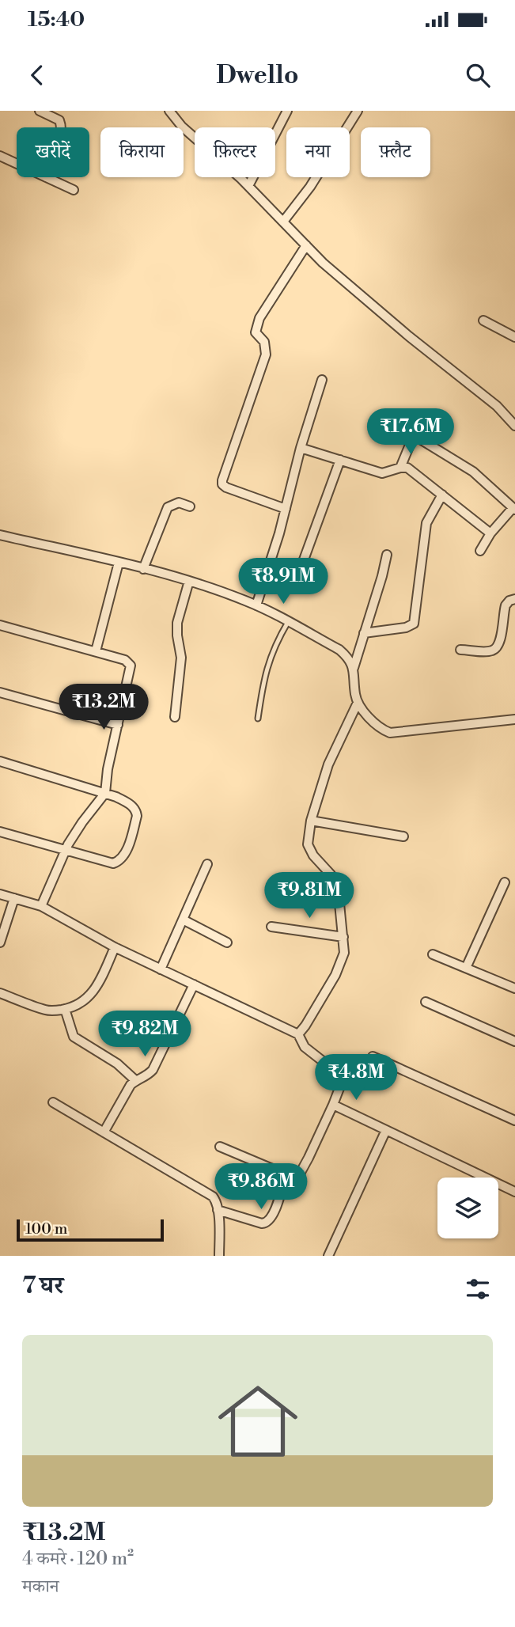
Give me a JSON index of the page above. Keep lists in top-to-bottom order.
{
  "scale_bar": "100 m",
  "page": {
    "status": "15:40",
    "header": "Dwello",
    "chip": [
      "खरीदें",
      "किराया",
      "फ़िल्टर",
      "नया",
      "फ़्लैट"
    ],
    "price": [
      "₹17.6M",
      "₹8.91M",
      "₹13.2M",
      "₹9.81M",
      "₹9.82M",
      "₹4.8M",
      "₹9.86M"
    ],
    "scale": "100 m",
    "heading": "7 घर",
    "list": [
      {
        "name": "₹13.2M",
        "note": "4 कमरे · 120 m² · मकान"
      }
    ]
  }
}
